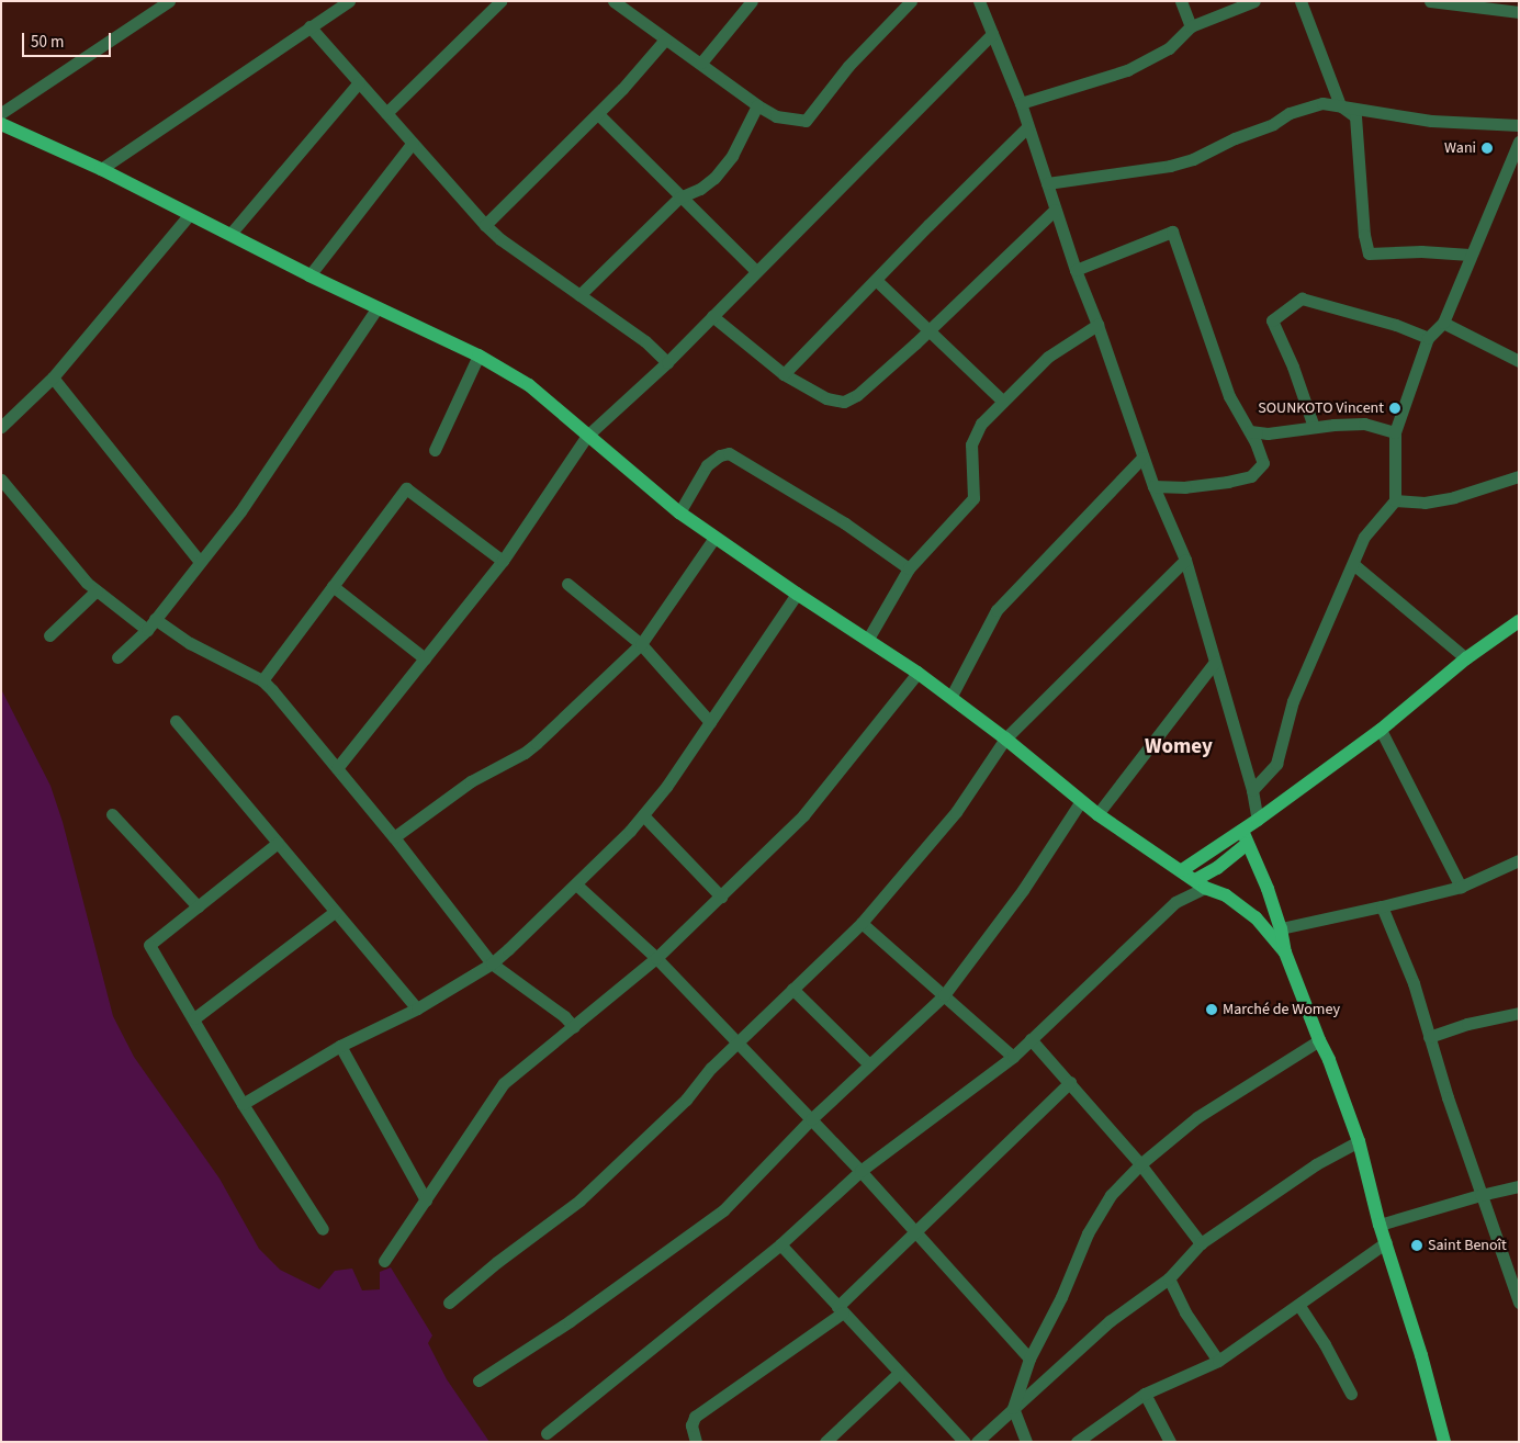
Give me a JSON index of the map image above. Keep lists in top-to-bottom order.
{
  "districts": ["Womey"],
  "places": [
    "Wani",
    "SOUNKOTO Vincent",
    "Marché de Womey",
    "Saint Benoît"
  ],
  "scale_bar": "50 m"
}
